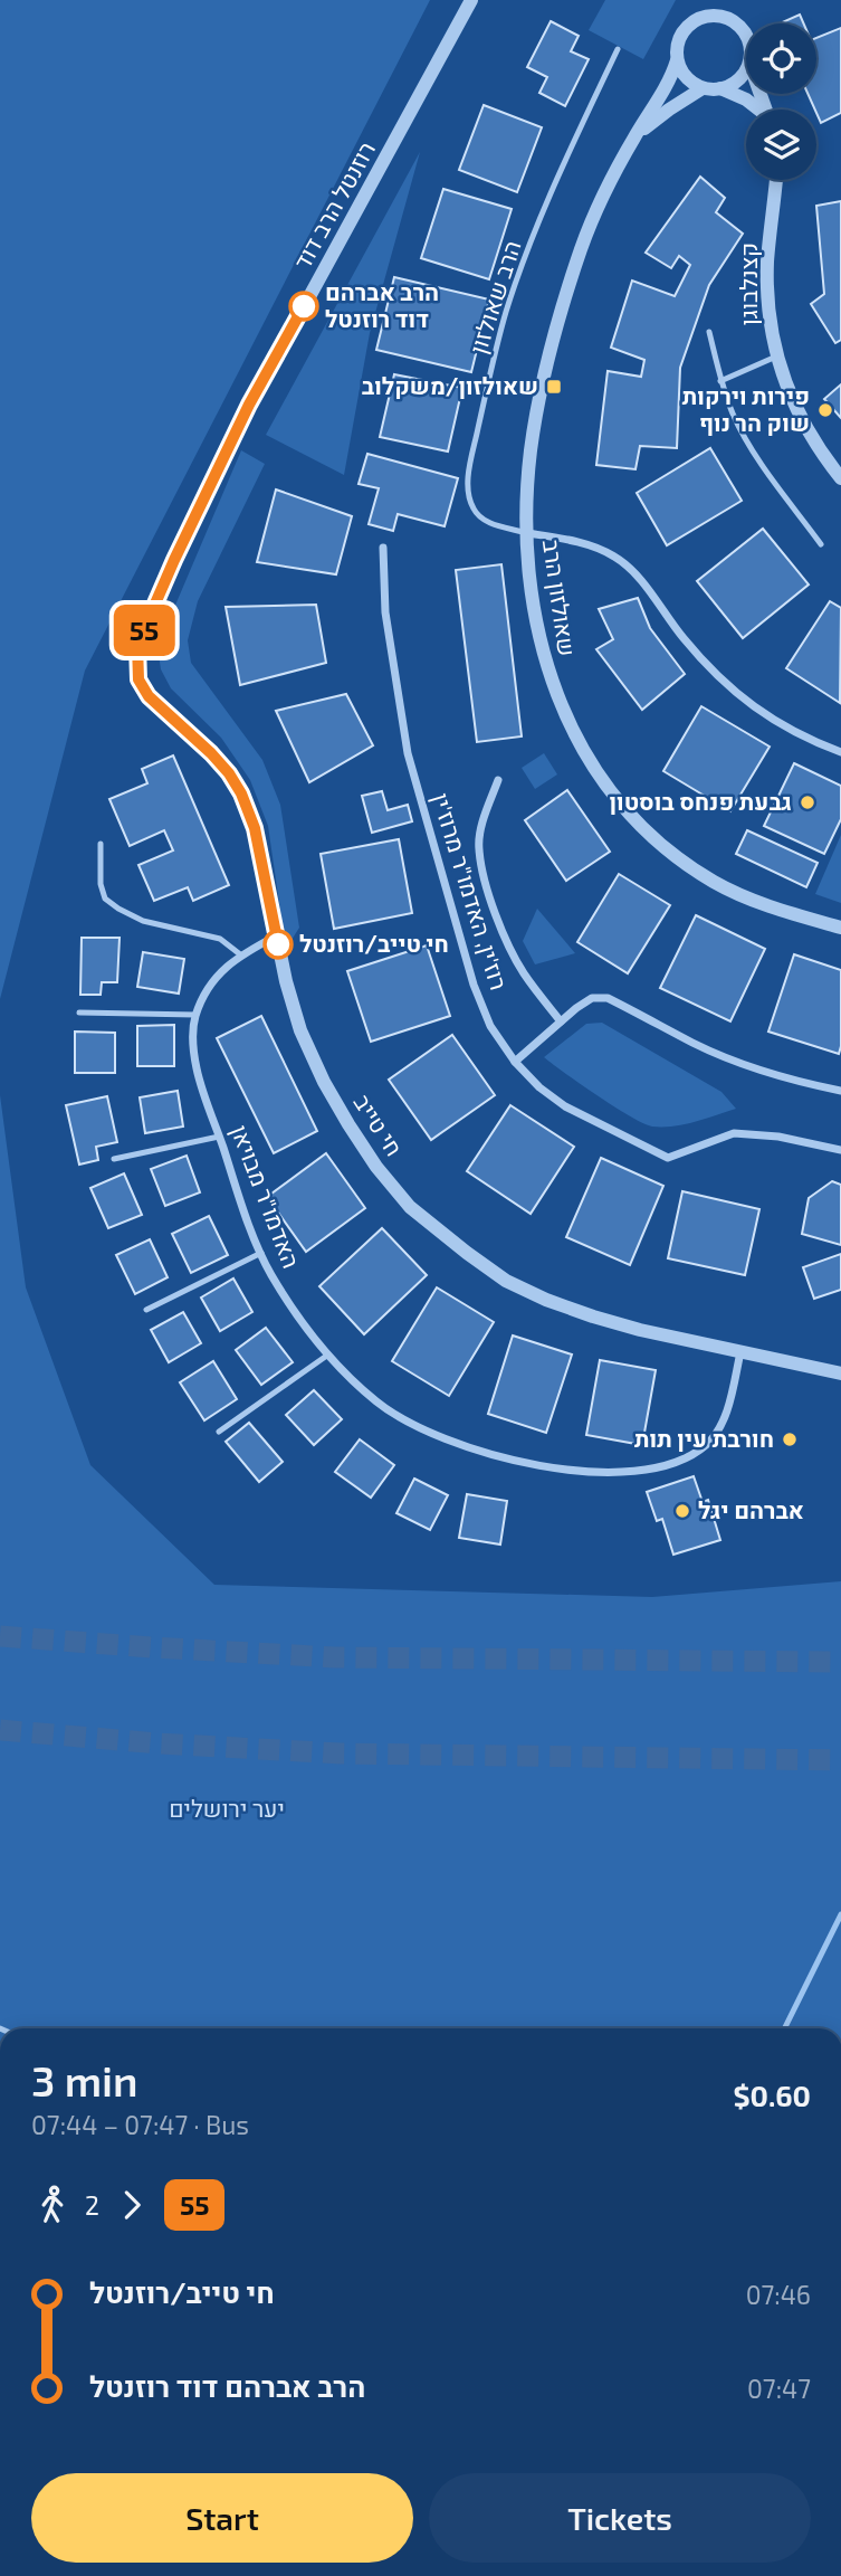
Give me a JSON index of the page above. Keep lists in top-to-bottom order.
{
  "streets": {
    "street": [
      "רוזנטל הרב דוד",
      "קצנלבוגן",
      "שאולזון הרב",
      "רוז'ין, האדמו\"ר מרוז'ין",
      "חי טייב",
      "האדמו\"ר מבויאן"
    ],
    "lane": ["הרב שאולזון"]
  },
  "crossings": [
    ["רוזנטל הרב דוד", "חי טייב"],
    ["הרב שאולזון", "שאולזון הרב"],
    ["חי טייב", "האדמו\"ר מבויאן"]
  ],
  "parks": ["יער ירושלים"],
  "places": {
    "other": [
      "הרב אברהם דוד רוזנטל",
      "פירות וירקות שוק הר נוף",
      "גבעת פנחס בוסטון",
      "חי טייב/רוזנטל",
      "חורבת עין תות",
      "אברהם יגל"
    ],
    "transit": ["שאולזון/משקלוב"]
  },
  "lines": ["bus line 55"],
  "page": {
    "on_map": "55",
    "heading": ["3 min", "07:44 – 07:47 · Bus", "$0.60"],
    "legs": ["2", "55"],
    "list": [
      {
        "name": "חי טייב/רוזנטל",
        "value": "07:46"
      },
      {
        "name": "הרב אברהם דוד רוזנטל",
        "value": "07:47"
      }
    ],
    "buttons": ["Start", "Tickets"]
  }
}
